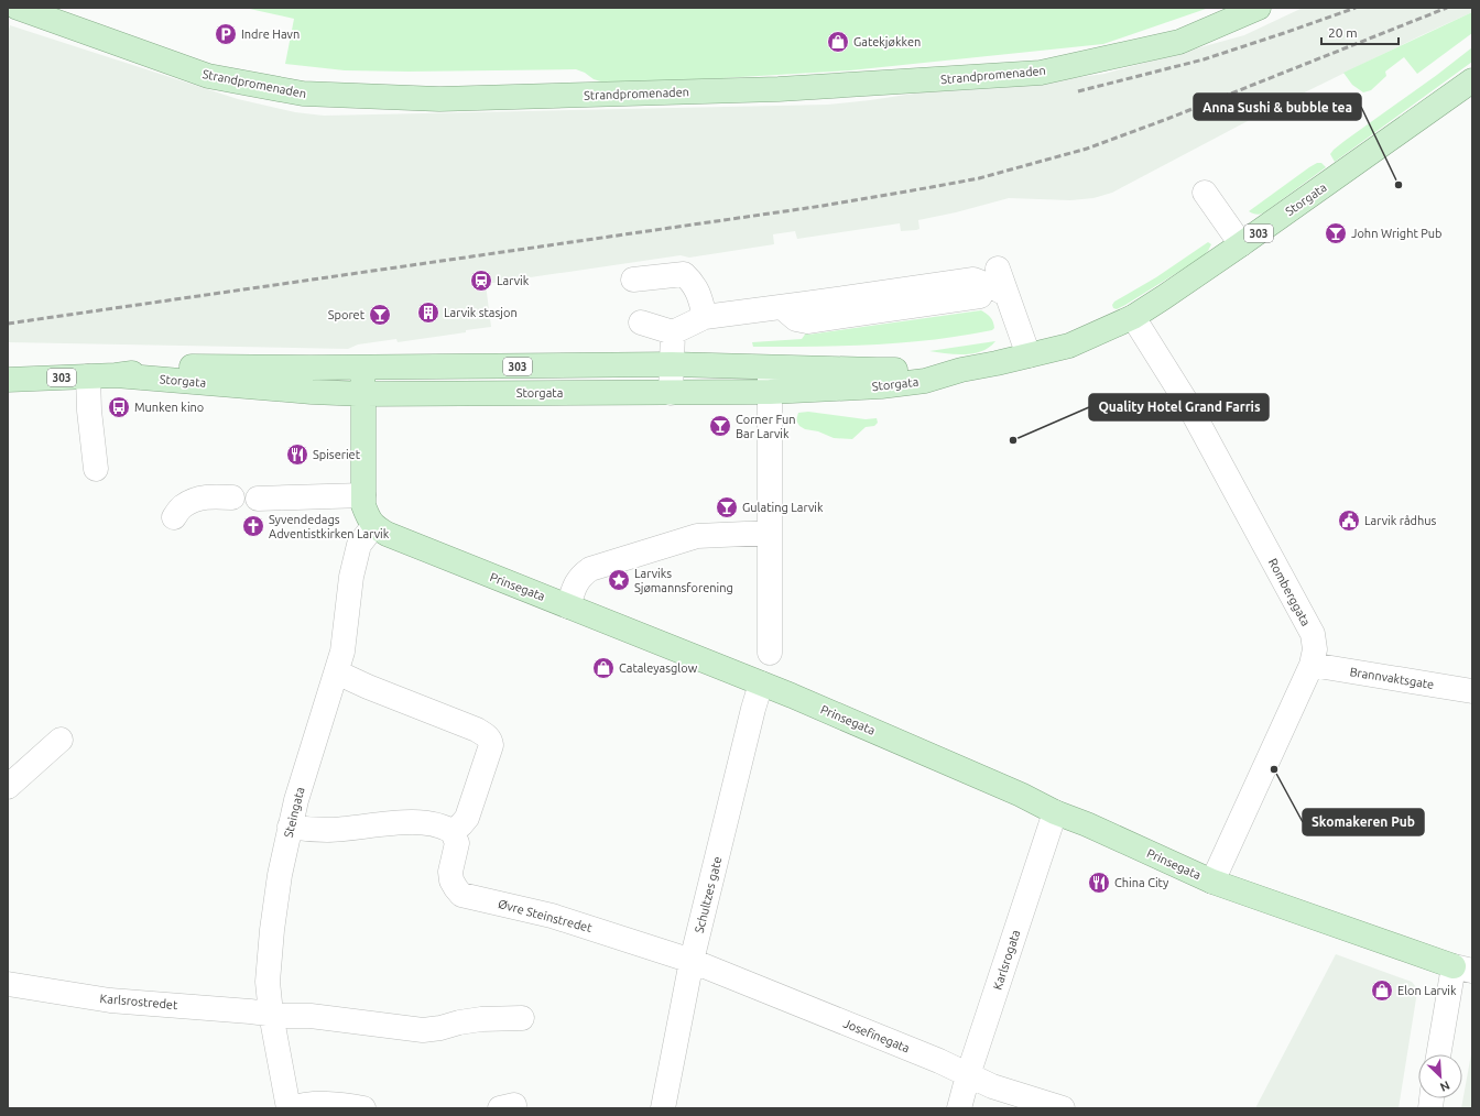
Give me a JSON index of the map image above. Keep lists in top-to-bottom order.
{
  "streets": {
    "main road": [
      "Strandpromenaden",
      "Storgata",
      "303",
      "Prinsegata"
    ],
    "street": [
      "Romberggata",
      "Brannvaktsgate",
      "Steingata",
      "Schultzes gate",
      "Øvre Steinstredet",
      "Karlsrogata",
      "Karlsrostredet",
      "Josefinegata"
    ]
  },
  "crossings": [
    ["Storgata", "Romberggata"],
    ["Prinsegata", "Romberggata"],
    ["Prinsegata", "Steingata"],
    ["Prinsegata", "Schultzes gate"],
    ["Prinsegata", "Karlsrogata"],
    ["Romberggata", "Brannvaktsgate"],
    ["Steingata", "Karlsrostredet"],
    ["Schultzes gate", "Øvre Steinstredet"],
    ["Schultzes gate", "Josefinegata"],
    ["Øvre Steinstredet", "Josefinegata"],
    ["Karlsrogata", "Josefinegata"]
  ],
  "places": {
    "parking": ["Indre Havn"],
    "shop": ["Gatekjøkken", "Cataleyasglow", "Elon Larvik"],
    "other": ["Anna Sushi & bubble tea", "Quality Hotel Grand Farris", "Skomakeren Pub"],
    "bar": [
      "John Wright Pub",
      "Sporet",
      "Corner Fun Bar Larvik",
      "Gulating Larvik"
    ],
    "station": ["Larvik"],
    "building": ["Larvik stasjon"],
    "bus stop": ["Munken kino"],
    "restaurant": ["Spiseriet", "China City"],
    "public building": ["Larvik rådhus"],
    "church": ["Syvendedags Adventistkirken Larvik"],
    "place": ["Larviks Sjømannsforening"]
  },
  "scale_bar": "20 m",
  "north": "bottom right"
}
